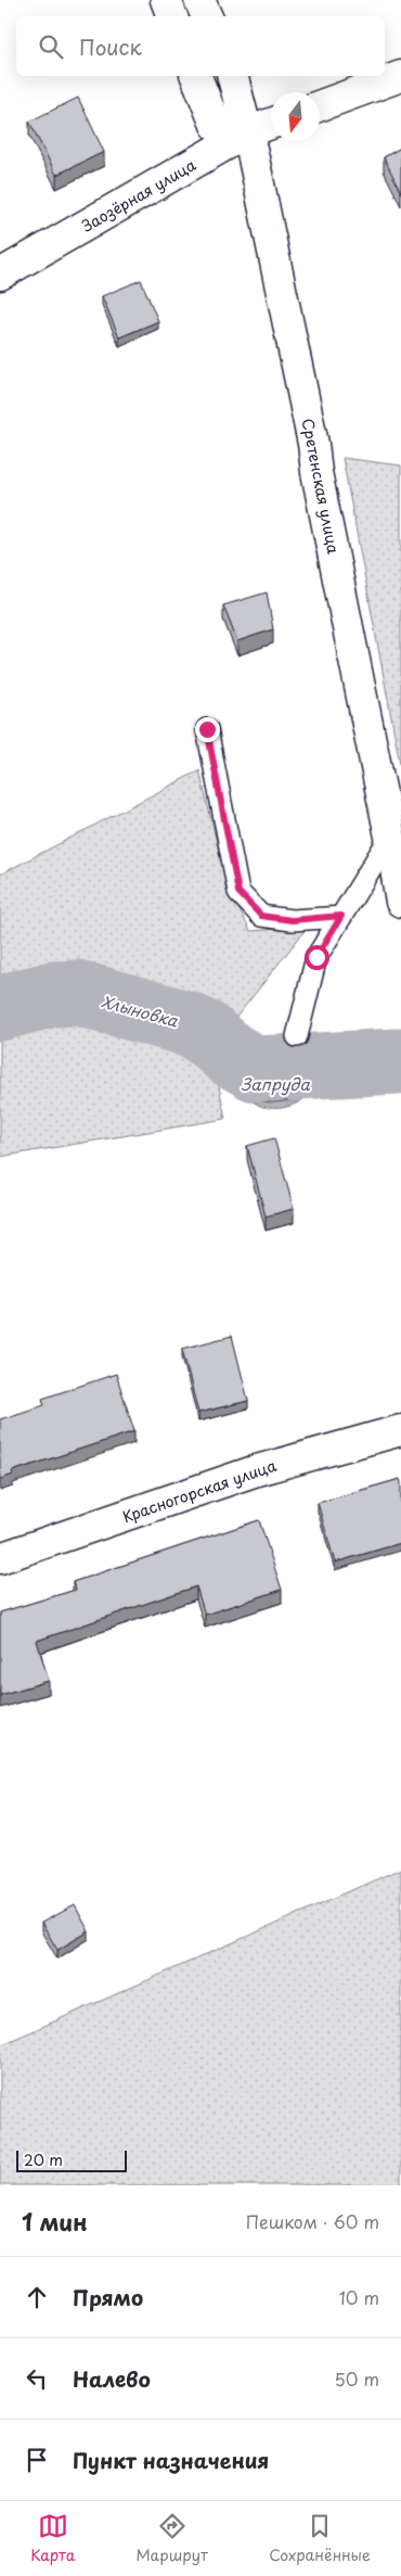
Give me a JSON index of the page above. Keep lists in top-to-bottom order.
{
  "streets": {
    "street": ["Заозёрная улица", "Сретенская улица", "Красногорская улица"]
  },
  "crossings": [
    ["Заозёрная улица", "Сретенская улица"]
  ],
  "water": ["Хлыновка", "Запруда"],
  "scale_bar": "20 m",
  "north": "bottom",
  "page": {
    "search": "Поиск",
    "scale": "20 m",
    "heading": ["1 мин", "Пешком · 60 m"],
    "list": [
      ["Прямо", "10 m"],
      ["Налево", "50 m"],
      "Пункт назначения"
    ],
    "nav": ["Карта", "Маршрут", "Сохранённые"]
  }
}
